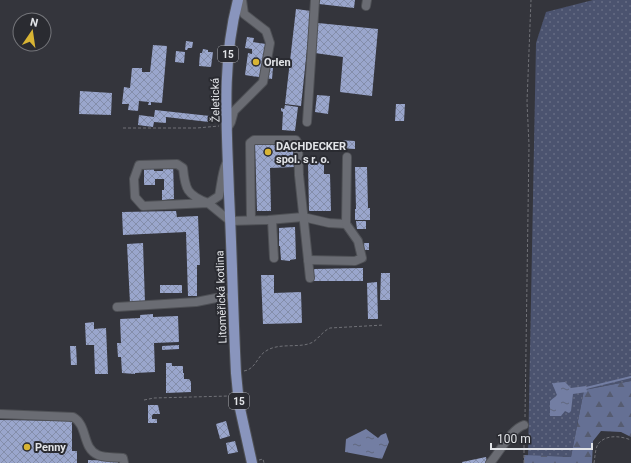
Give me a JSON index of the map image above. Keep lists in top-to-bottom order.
{
  "streets": {
    "main road": ["15", "Želetická", "Litoměřická kotlina"]
  },
  "crossings": [
    ["Želetická", "Litoměřická kotlina"]
  ],
  "places": ["Orlen", "DACHDECKER spol. s r. o.", "Penny"],
  "scale_bar": "100 m",
  "north": "top"
}
